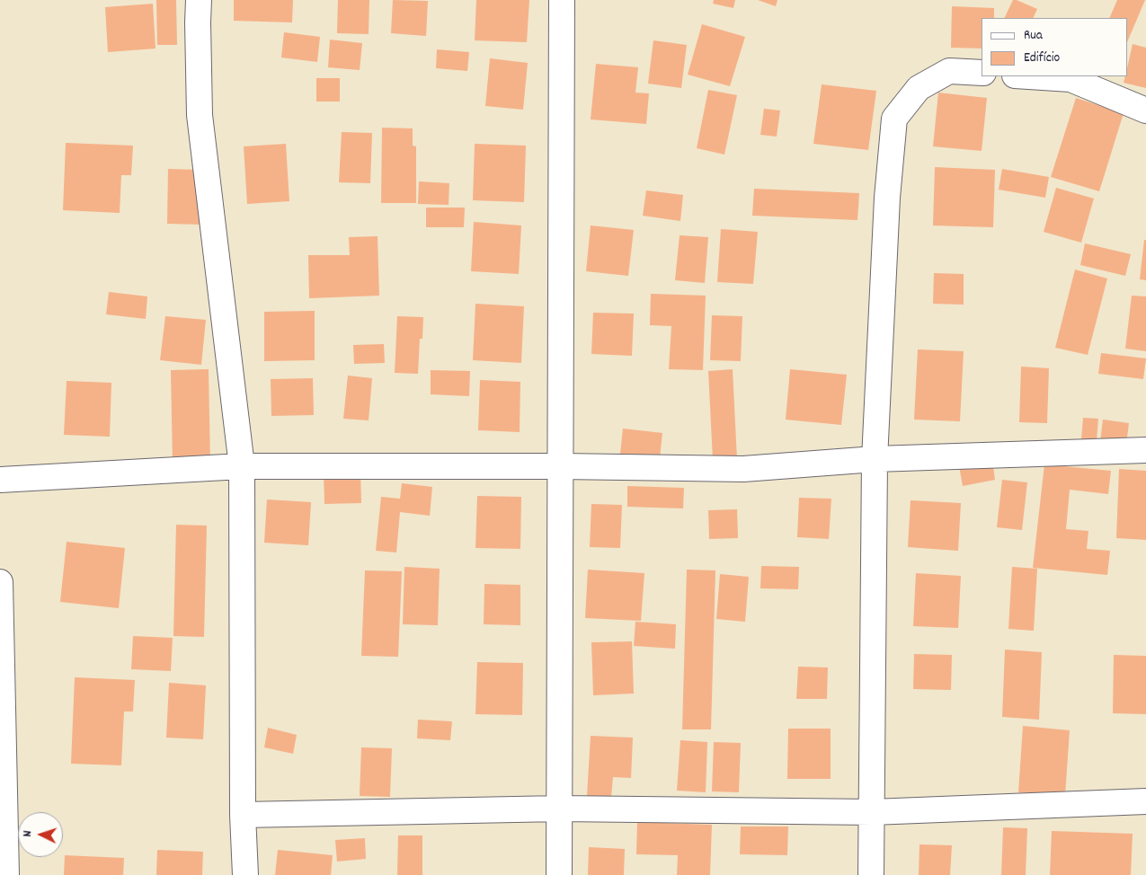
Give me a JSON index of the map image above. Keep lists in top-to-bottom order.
{
  "legend": ["Rua", "Edifício"],
  "north": "left"
}
